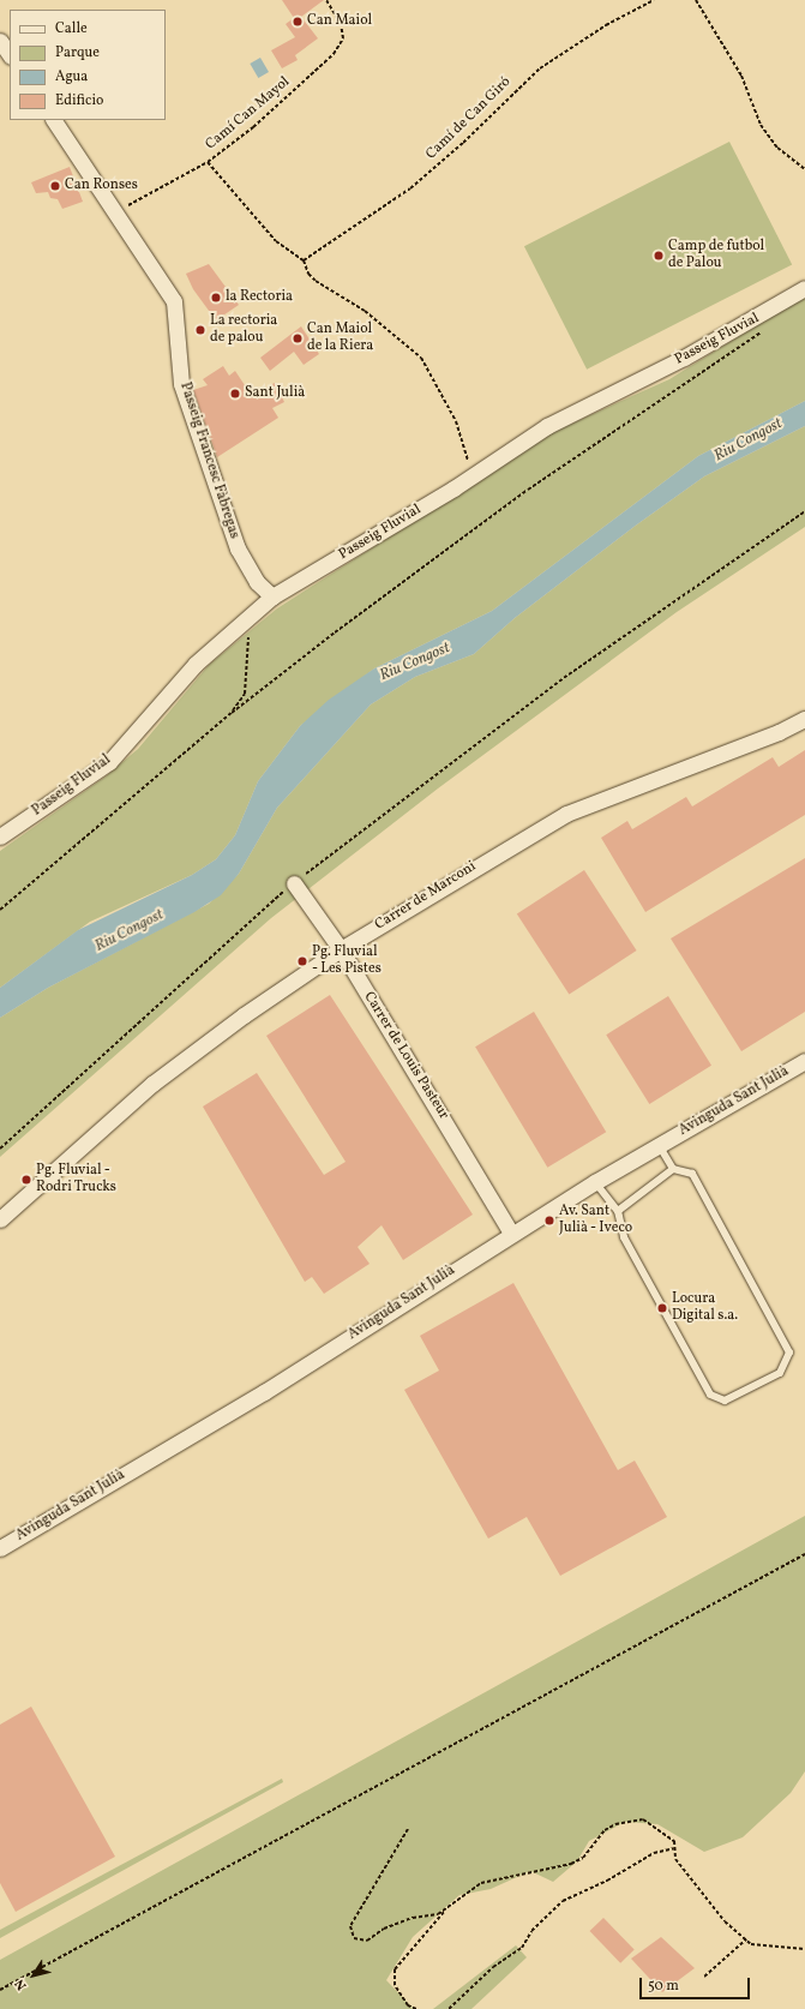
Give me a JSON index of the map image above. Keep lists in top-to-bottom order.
{
  "streets": {
    "street": [
      "Passeig Fluvial",
      "Passeig Francesc Fàbregas",
      "Carrer de Marconi",
      "Carrer de Louis Pasteur",
      "Avinguda Sant Julià"
    ],
    "path": ["Camí Can Mayol", "Camí de Can Giró"]
  },
  "crossings": [
    ["Camí Can Mayol", "Passeig Francesc Fàbregas"],
    ["Passeig Fluvial", "Passeig Francesc Fàbregas"],
    ["Carrer de Marconi", "Carrer de Louis Pasteur"],
    ["Carrer de Louis Pasteur", "Avinguda Sant Julià"]
  ],
  "water": ["Riu Congost"],
  "places": [
    "Can Maiol",
    "Can Ronses",
    "Camp de futbol de Palou",
    "la Rectoria",
    "La rectoria de palou",
    "Can Maiol de la Riera",
    "Sant Julià",
    "Pg. Fluvial - Les Pistes",
    "Pg. Fluvial - Rodri Trucks",
    "Av. Sant Julià - Iveco",
    "Locura Digital s.a."
  ],
  "legend": [
    "Calle",
    "Parque",
    "Agua",
    "Edificio"
  ],
  "scale_bar": "50 m",
  "north": "bottom left"
}
